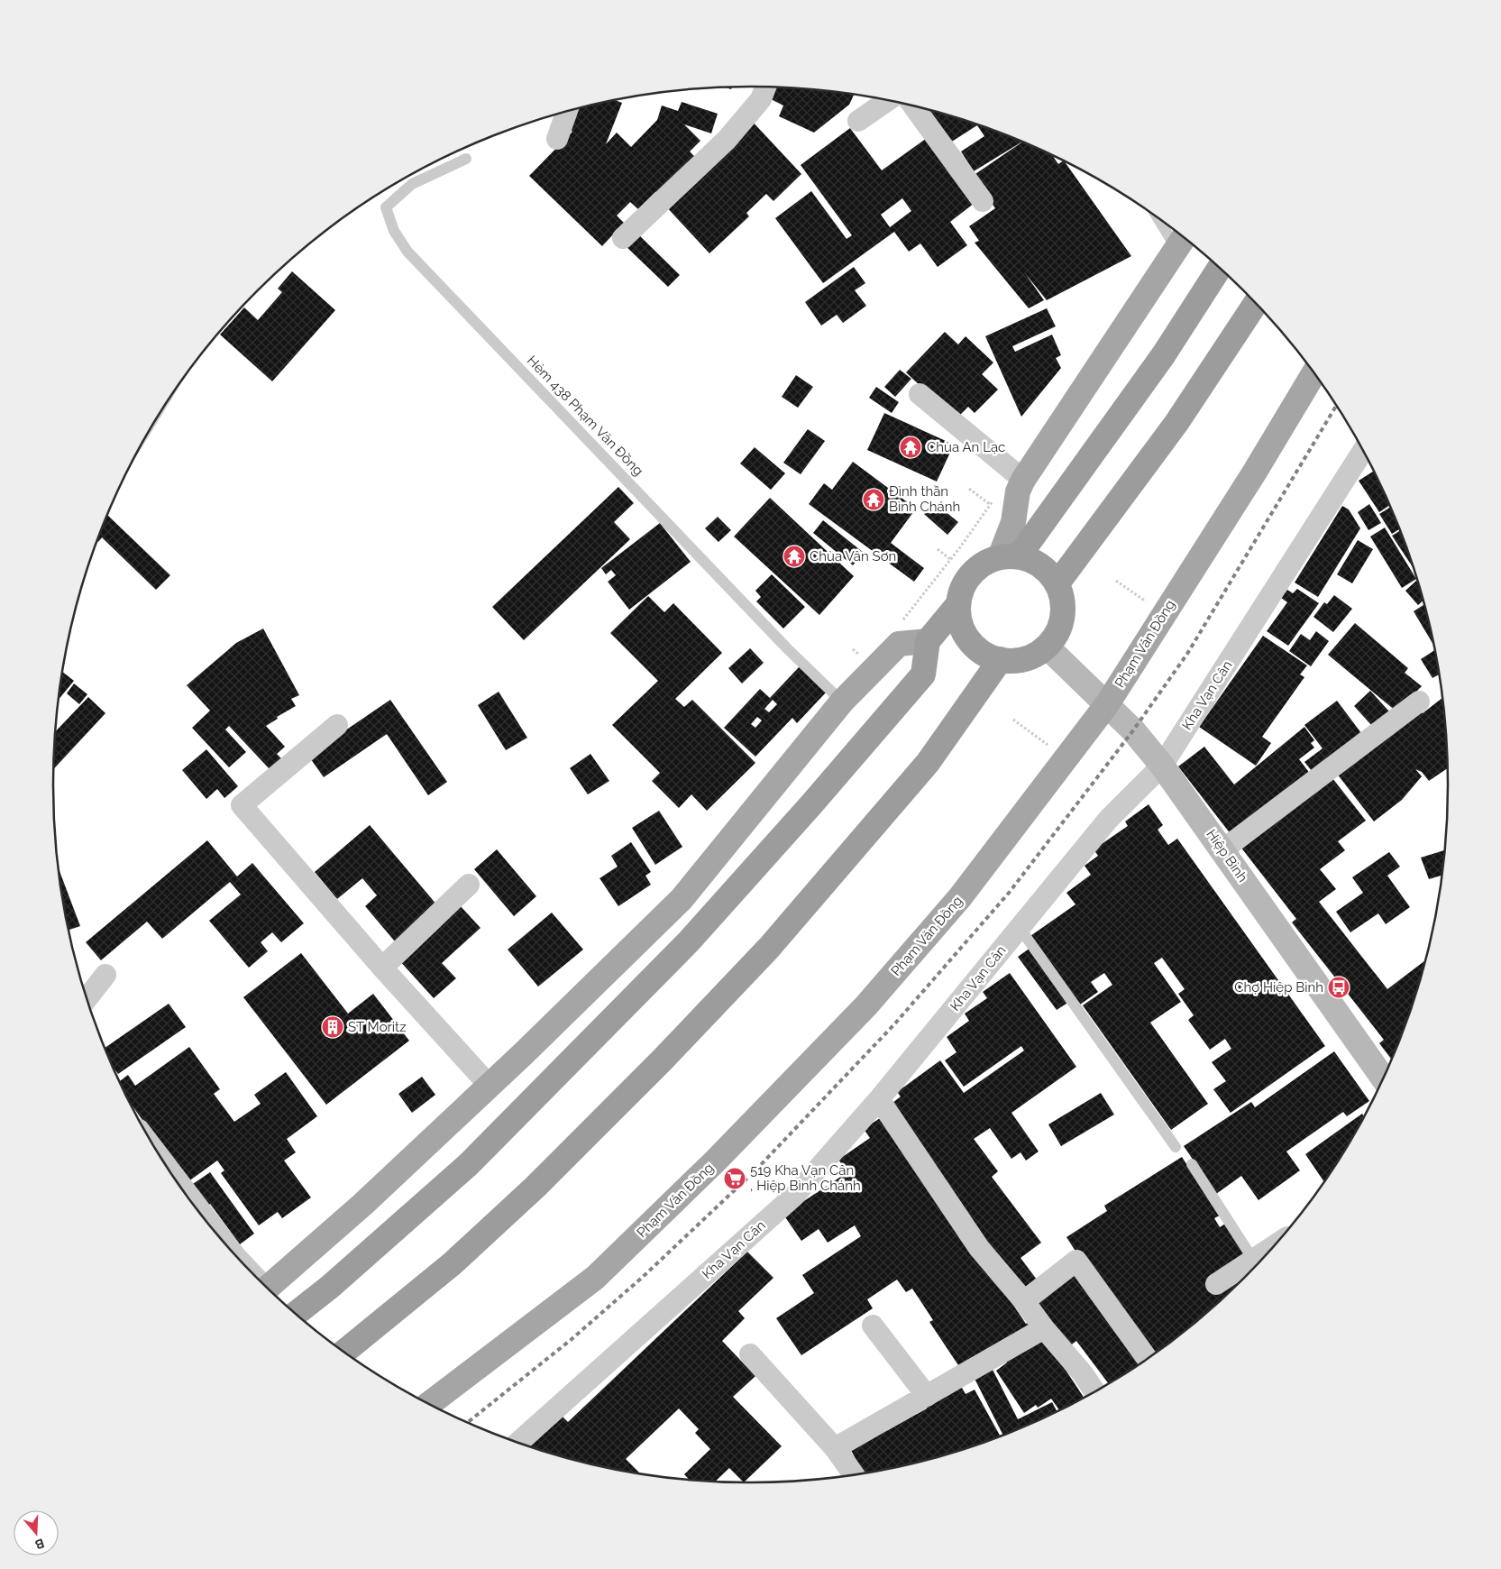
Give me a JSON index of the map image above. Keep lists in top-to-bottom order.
{
  "streets": {
    "main road": ["Phạm Văn Đồng", "Hiệp Bình"],
    "street": ["Kha Vạn Cân"],
    "lane": ["Hẻm 438 Phạm Văn Đồng"]
  },
  "crossings": [
    ["Phạm Văn Đồng", "Hiệp Bình"],
    ["Kha Vạn Cân", "Hiệp Bình"]
  ],
  "places": {
    "temple": ["Chùa An Lạc", "Đình thần Bình Chánh", "Chùa Vân Sơn"],
    "bus stop": ["Chợ Hiệp Bình"],
    "building": ["ST Moritz"],
    "supermarket": ["519 Kha Vạn Cân , Hiệp Bình Chánh"]
  },
  "north": "bottom"
}
